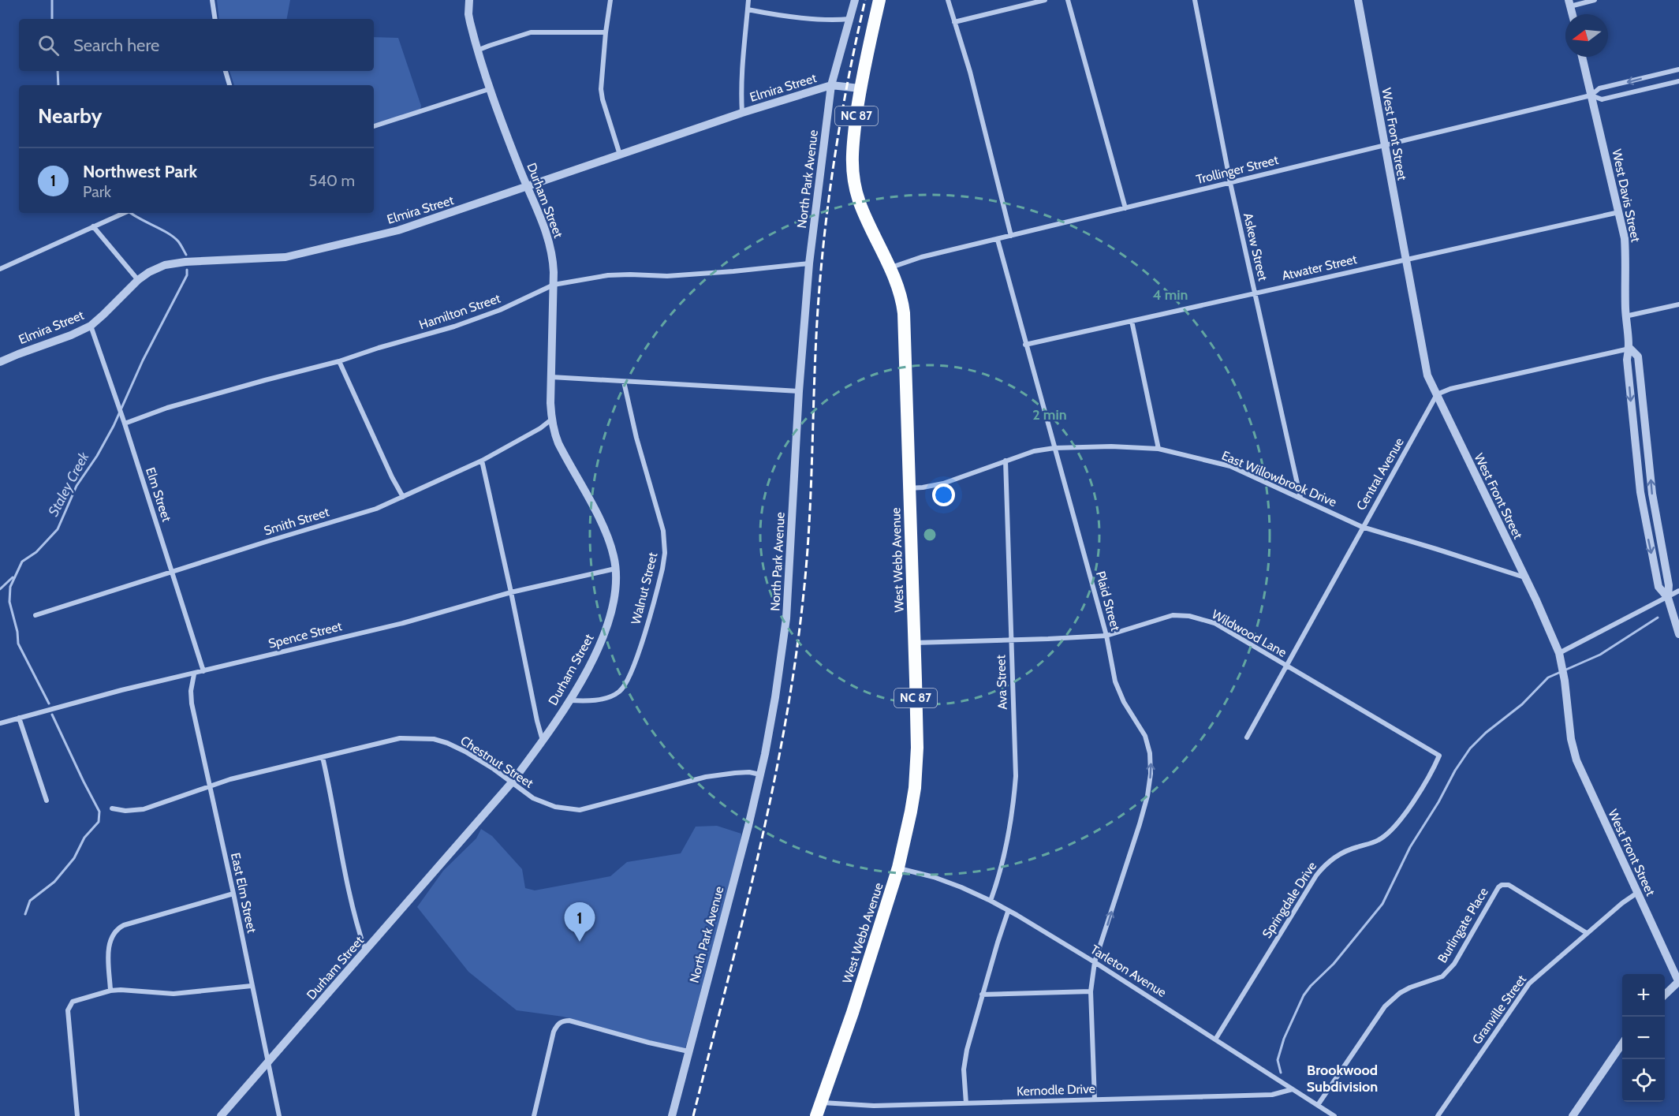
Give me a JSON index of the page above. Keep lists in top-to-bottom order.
{
  "streets": {
    "highway": ["NC 87", "West Webb Avenue"],
    "street": [
      "Elmira Street",
      "West Front Street",
      "Trollinger Street",
      "North Park Avenue",
      "West Davis Street",
      "Durham Street",
      "Askew Street",
      "Atwater Street",
      "Hamilton Street",
      "Central Avenue",
      "East Willowbrook Drive",
      "Elm Street",
      "Smith Street",
      "Walnut Street",
      "Plaid Street",
      "Wildwood Lane",
      "Spence Street",
      "Ava Street",
      "Chestnut Street",
      "East Elm Street",
      "Springdale Drive",
      "Burlingate Place",
      "Tarleton Avenue",
      "Granville Street",
      "Kernodle Drive"
    ]
  },
  "crossings": [
    ["Elmira Street", "North Park Avenue"],
    ["Elmira Street", "Durham Street"],
    ["Elmira Street", "Elm Street"],
    ["Elmira Street", "West Webb Avenue"],
    ["West Front Street", "Trollinger Street"],
    ["West Front Street", "Atwater Street"],
    ["West Front Street", "Central Avenue"],
    ["West Front Street", "East Willowbrook Drive"],
    ["West Front Street", "Granville Street"],
    ["Trollinger Street", "West Davis Street"],
    ["Trollinger Street", "Askew Street"],
    ["Trollinger Street", "West Webb Avenue"],
    ["Trollinger Street", "Plaid Street"],
    ["North Park Avenue", "Hamilton Street"],
    ["North Park Avenue", "Chestnut Street"],
    ["West Davis Street", "Atwater Street"],
    ["Durham Street", "Hamilton Street"],
    ["Durham Street", "Smith Street"],
    ["Durham Street", "Walnut Street"],
    ["Durham Street", "Spence Street"],
    ["Durham Street", "Chestnut Street"],
    ["Durham Street", "East Elm Street"],
    ["Askew Street", "Atwater Street"],
    ["Askew Street", "East Willowbrook Drive"],
    ["Atwater Street", "Plaid Street"],
    ["Hamilton Street", "Elm Street"],
    ["Central Avenue", "East Willowbrook Drive"],
    ["Central Avenue", "Wildwood Lane"],
    ["East Willowbrook Drive", "West Webb Avenue"],
    ["East Willowbrook Drive", "Plaid Street"],
    ["East Willowbrook Drive", "Ava Street"],
    ["Elm Street", "Smith Street"],
    ["Elm Street", "Spence Street"],
    ["West Webb Avenue", "Wildwood Lane"],
    ["West Webb Avenue", "Tarleton Avenue"],
    ["West Webb Avenue", "Kernodle Drive"],
    ["Plaid Street", "Wildwood Lane"],
    ["Plaid Street", "Tarleton Avenue"],
    ["Plaid Street", "Kernodle Drive"],
    ["Wildwood Lane", "Ava Street"],
    ["Wildwood Lane", "Springdale Drive"],
    ["Spence Street", "East Elm Street"],
    ["Ava Street", "Tarleton Avenue"],
    ["Chestnut Street", "East Elm Street"],
    ["Springdale Drive", "Tarleton Avenue"],
    ["Burlingate Place", "Tarleton Avenue"],
    ["Burlingate Place", "Granville Street"],
    ["Tarleton Avenue", "Kernodle Drive"]
  ],
  "one_way": ["Plaid Street"],
  "districts": ["Brookwood Subdivision"],
  "water": ["Staley Creek"],
  "north": "left",
  "page": {
    "search": "Search here",
    "heading": "Nearby",
    "list": [
      {
        "mark": "1",
        "name": "Northwest Park",
        "note": "Park",
        "value": "540 m"
      }
    ],
    "pins": "1",
    "map_buttons": ["+", "−"]
  },
  "rings": ["4 min", "2 min"]
}
